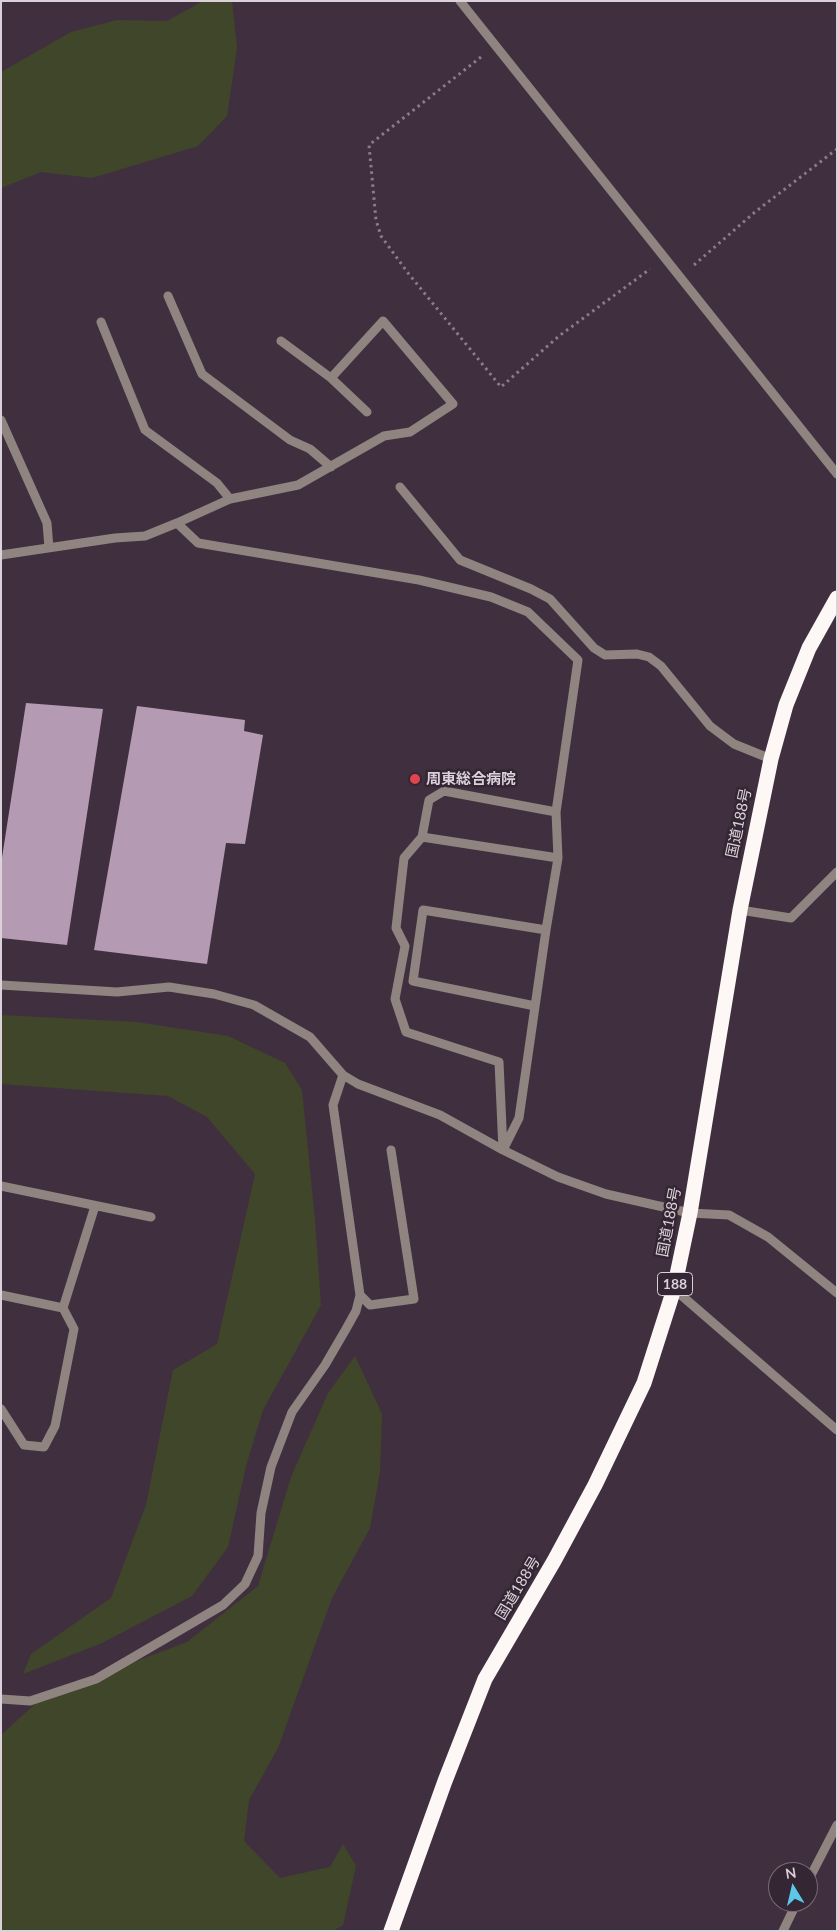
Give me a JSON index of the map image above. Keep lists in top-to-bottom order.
{
  "streets": {
    "highway": ["国道188号", "188"]
  },
  "places": ["周東総合病院"],
  "north": "top"
}
